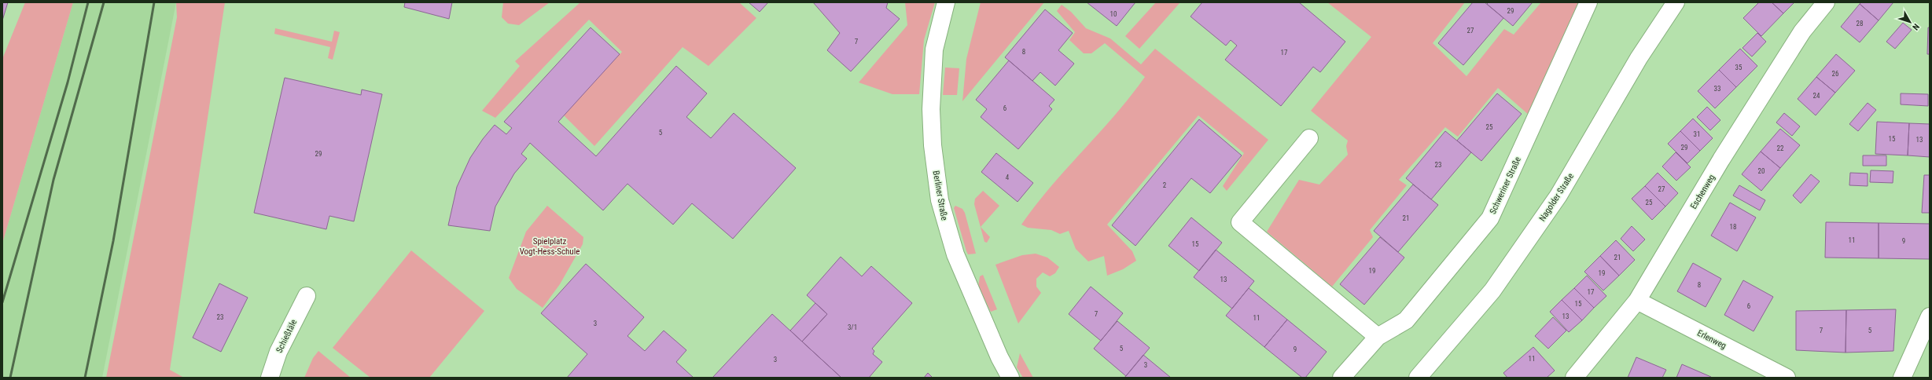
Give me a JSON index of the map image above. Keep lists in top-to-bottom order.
{
  "streets": {
    "street": [
      "Schweriner Straße",
      "Eschenweg",
      "Berliner Straße",
      "Nagolder Straße",
      "Schießtäle",
      "Erlenweg"
    ]
  },
  "crossings": [
    ["Eschenweg", "Erlenweg"]
  ],
  "parks": ["Spielplatz Vogt-Hess-Schule"],
  "house_numbers": [
    "29",
    "10",
    "28",
    "27",
    "7",
    "8",
    "17",
    "35",
    "26",
    "33",
    "24",
    "6",
    "25",
    "5",
    "31",
    "15",
    "13",
    "29",
    "22",
    "29",
    "23",
    "20",
    "4",
    "2",
    "27",
    "25",
    "21",
    "18",
    "11",
    "9",
    "15",
    "21",
    "19",
    "19",
    "13",
    "8",
    "17",
    "15",
    "6",
    "7",
    "13",
    "23",
    "11",
    "3",
    "3/1",
    "7",
    "5",
    "5",
    "9",
    "11",
    "3",
    "3"
  ],
  "north": "bottom right"
}
